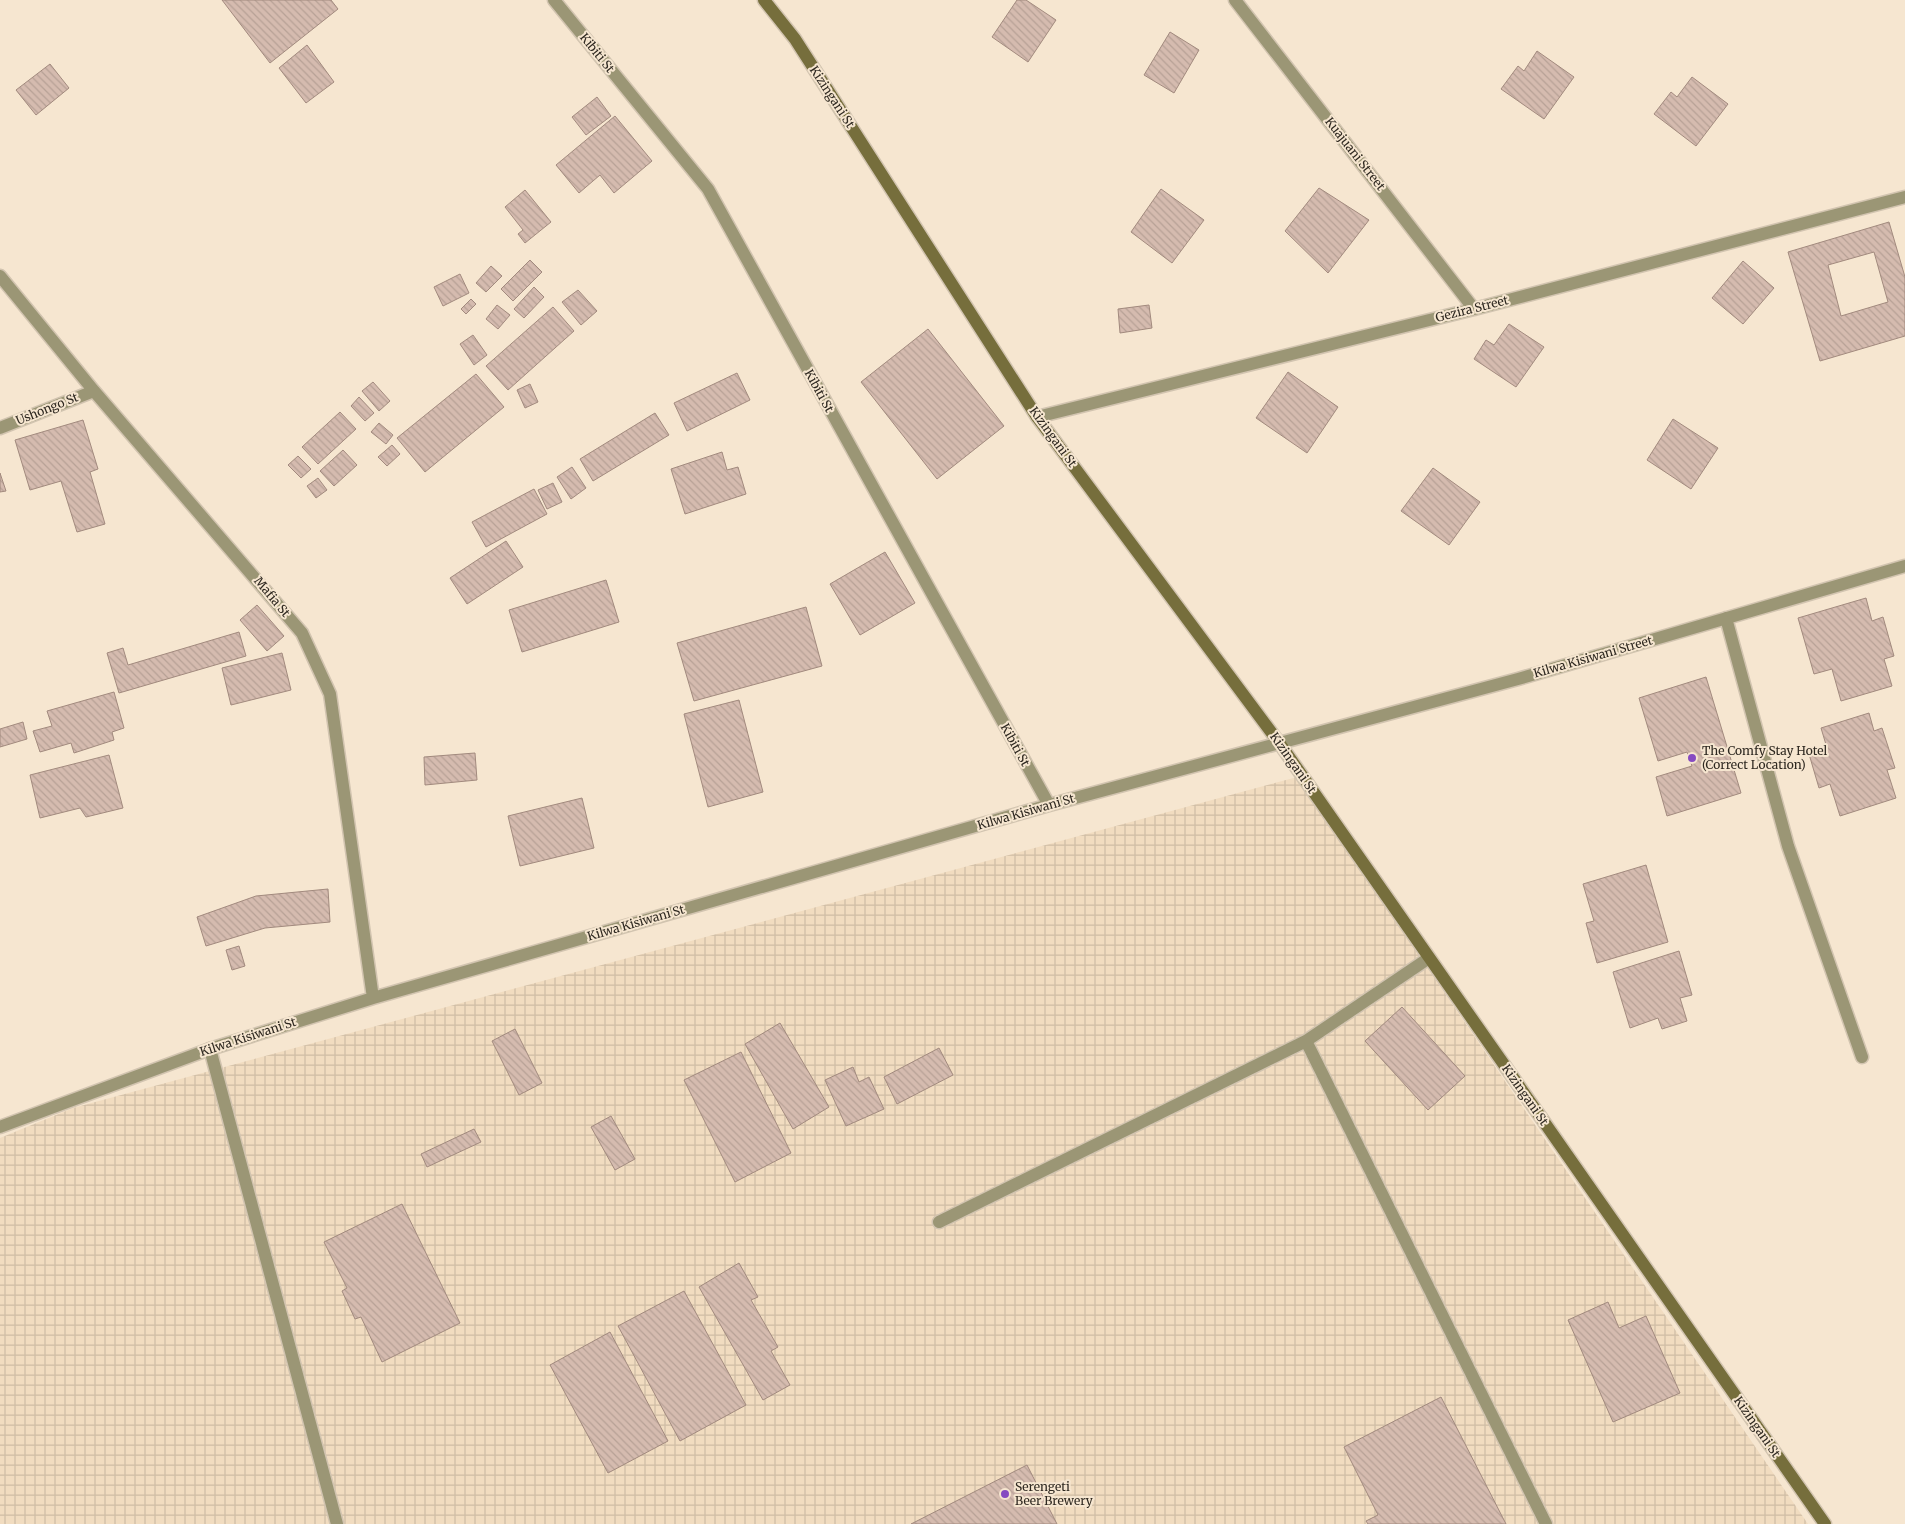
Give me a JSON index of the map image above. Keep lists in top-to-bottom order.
{
  "streets": {
    "street": [
      "Kibiti St",
      "Kizingani St",
      "Kuajuani Street",
      "Gezira Street",
      "Ushongo St",
      "Mafia St",
      "Kilwa Kisiwani Street",
      "Kilwa Kisiwani St"
    ]
  },
  "crossings": [
    ["Kibiti St", "Kilwa Kisiwani St"],
    ["Kizingani St", "Gezira Street"],
    ["Kizingani St", "Kilwa Kisiwani Street"],
    ["Kizingani St", "Kilwa Kisiwani St"],
    ["Kuajuani Street", "Gezira Street"],
    ["Ushongo St", "Mafia St"],
    ["Mafia St", "Kilwa Kisiwani St"],
    ["Kilwa Kisiwani Street", "Kilwa Kisiwani St"]
  ],
  "places": ["The Comfy Stay Hotel (Correct Location)", "Serengeti Beer Brewery"]
}
